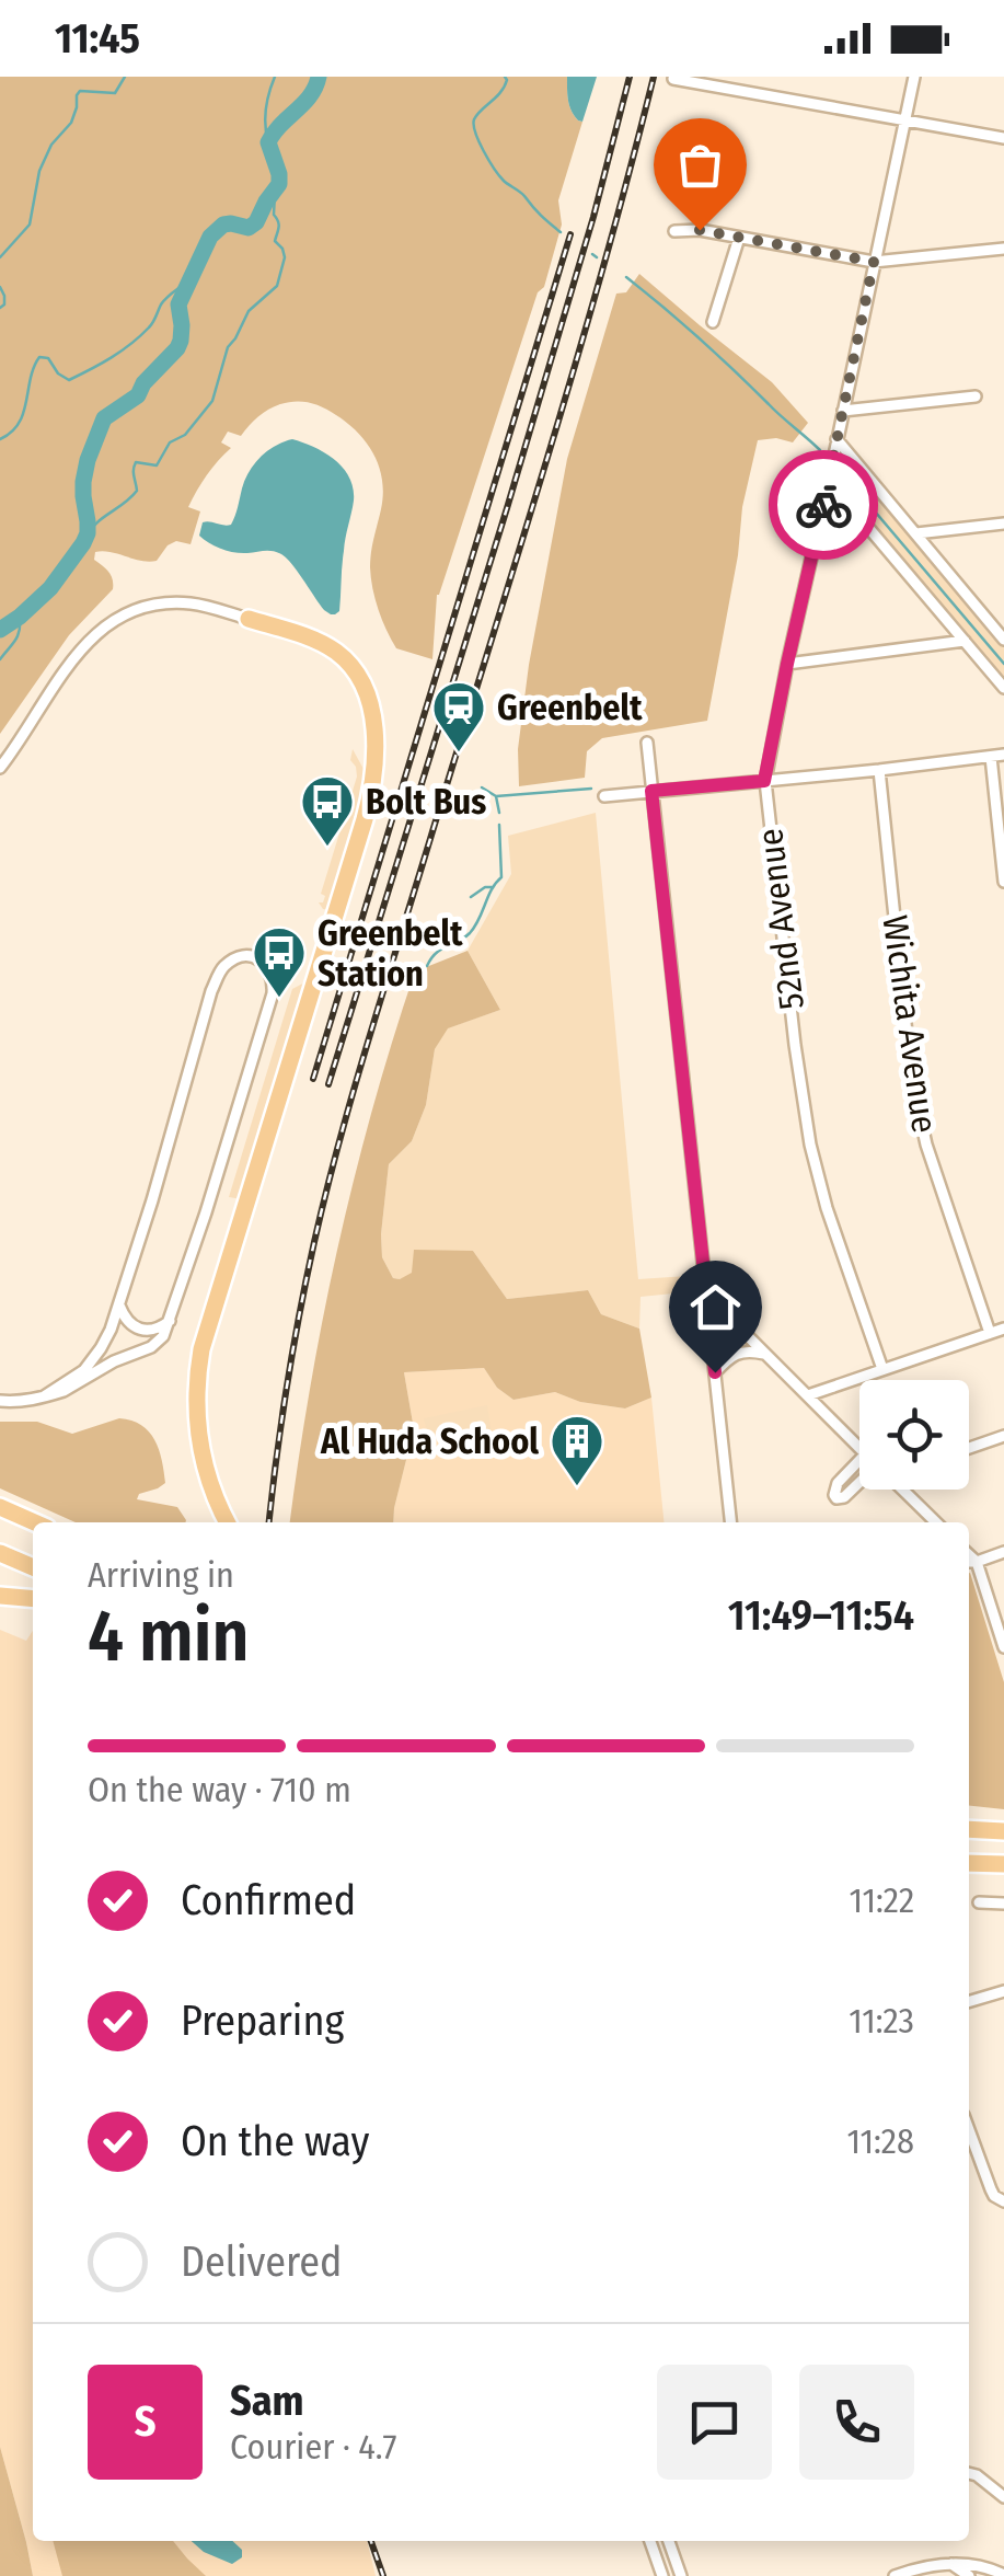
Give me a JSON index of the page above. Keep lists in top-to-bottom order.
{
  "streets": {
    "street": ["52nd Avenue", "Wichita Avenue"]
  },
  "places": {
    "station": ["Greenbelt"],
    "bus stop": ["Bolt Bus", "Greenbelt Station"],
    "building": ["Al Huda School"]
  },
  "page": {
    "status": "11:45",
    "heading": ["4 min", "Arriving in", "11:49–11:54"],
    "panel": ["Sam", "Courier · 4.7"],
    "bar": "On the way · 710 m",
    "list": [
      ["Confirmed", "11:22"],
      ["Preparing", "11:23"],
      ["On the way", "11:28"],
      "Delivered"
    ],
    "round": "S"
  }
}
